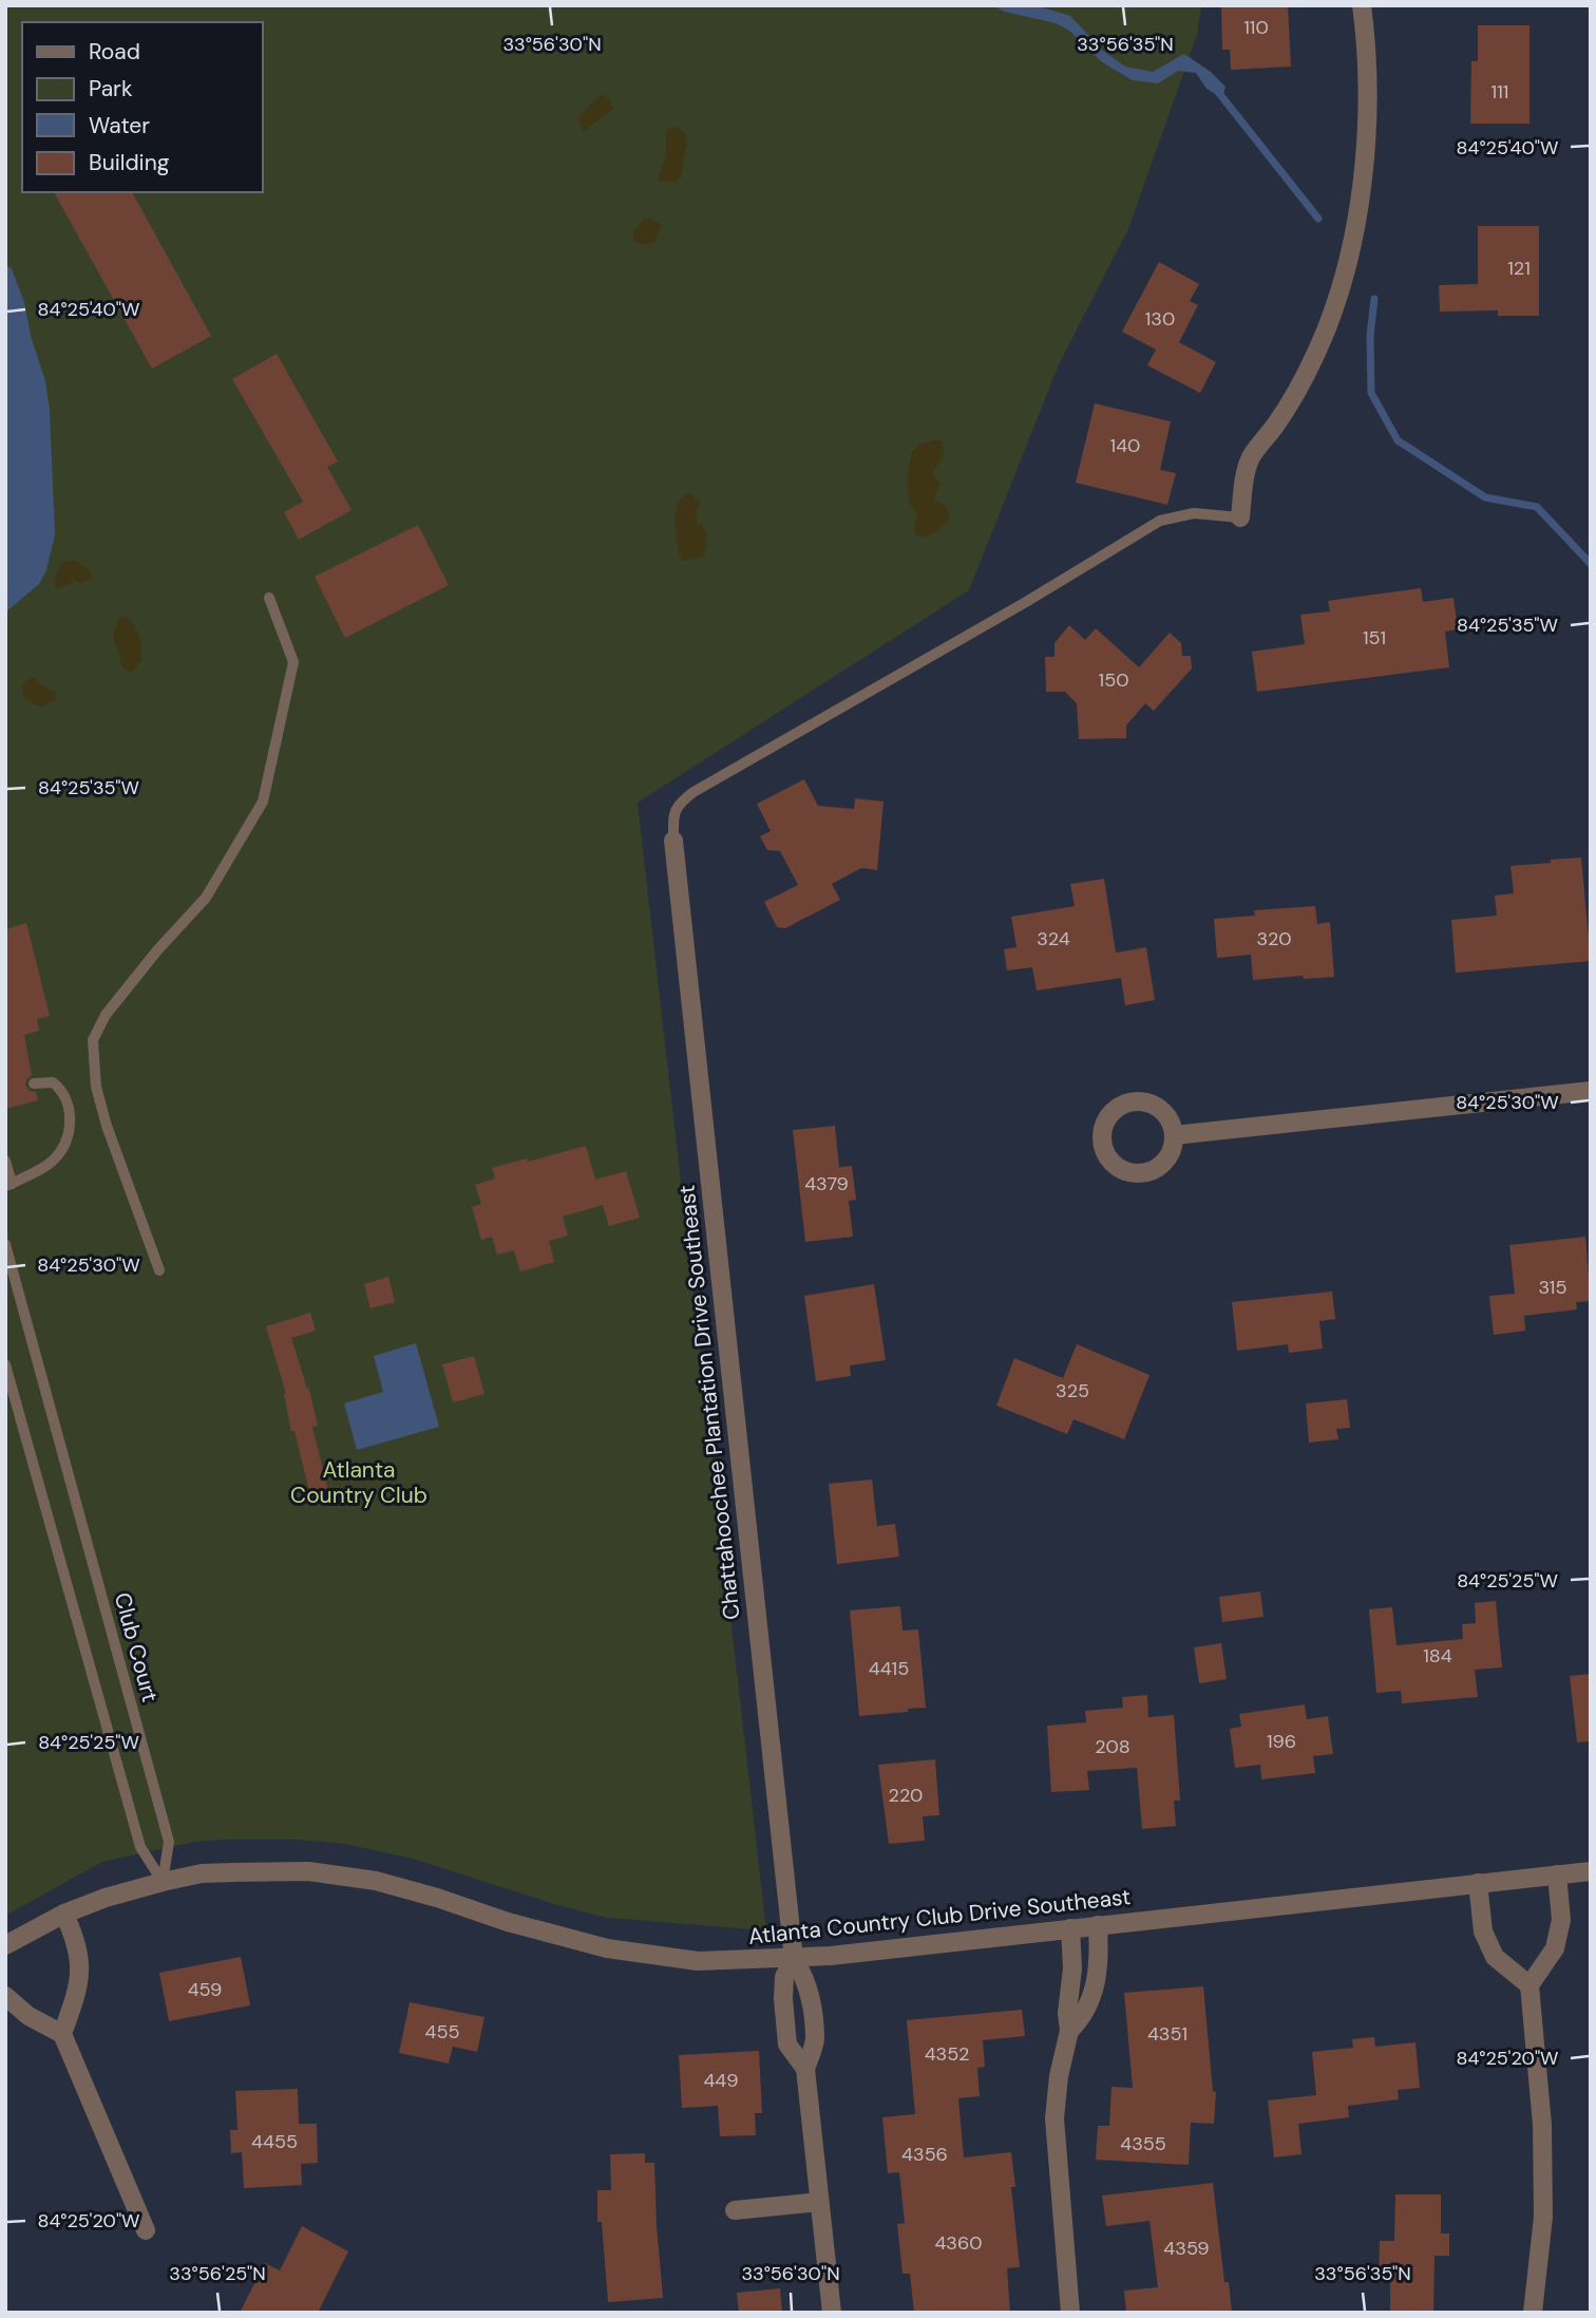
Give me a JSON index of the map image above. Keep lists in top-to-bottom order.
{
  "streets": {
    "street": ["Chattahoochee Plantation Drive Southeast", "Atlanta Country Club Drive Southeast"],
    "lane": ["Club Court"]
  },
  "crossings": [
    ["Chattahoochee Plantation Drive Southeast", "Atlanta Country Club Drive Southeast"],
    ["Club Court", "Atlanta Country Club Drive Southeast"]
  ],
  "parks": ["Atlanta Country Club"],
  "house_numbers": [
    "110",
    "111",
    "121",
    "130",
    "140",
    "151",
    "150",
    "324",
    "320",
    "4379",
    "315",
    "325",
    "184",
    "4415",
    "196",
    "208",
    "220",
    "459",
    "455",
    "4351",
    "4352",
    "449",
    "4455",
    "4355",
    "4356",
    "4360",
    "4359"
  ],
  "legend": [
    "Road",
    "Park",
    "Water",
    "Building"
  ],
  "coordinates": [
    "33°56'30\"N",
    "33°56'35\"N",
    "84°25'40\"W",
    "84°25'35\"W",
    "84°25'30\"W",
    "84°25'25\"W",
    "84°25'20\"W",
    "33°56'25\"N"
  ]
}
